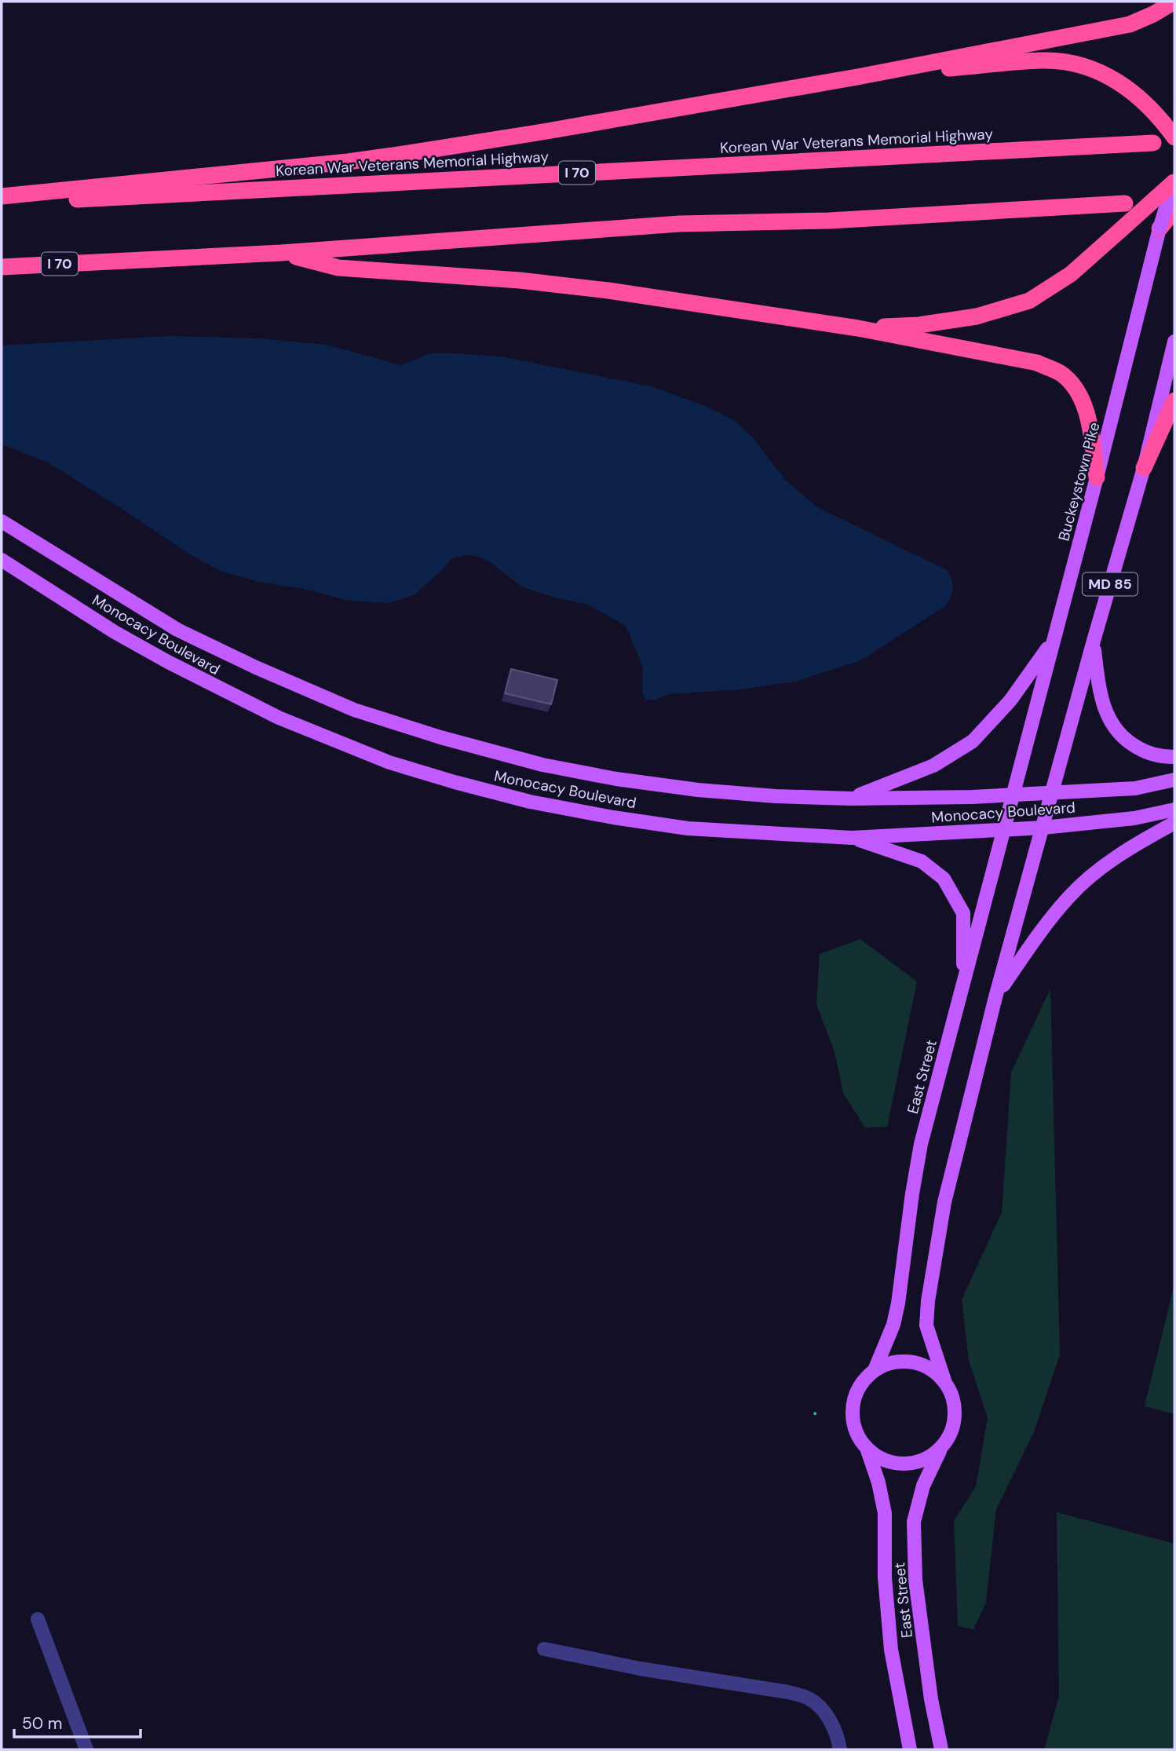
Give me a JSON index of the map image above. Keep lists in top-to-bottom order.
{
  "streets": {
    "highway": ["Korean War Veterans Memorial Highway", "I 70"],
    "main road": [
      "Buckeystown Pike",
      "MD 85",
      "Monocacy Boulevard",
      "East Street"
    ]
  },
  "crossings": [
    ["Buckeystown Pike", "Monocacy Boulevard"],
    ["Buckeystown Pike", "East Street"],
    ["MD 85", "Monocacy Boulevard"],
    ["Monocacy Boulevard", "East Street"]
  ],
  "scale_bar": "50 m"
}
